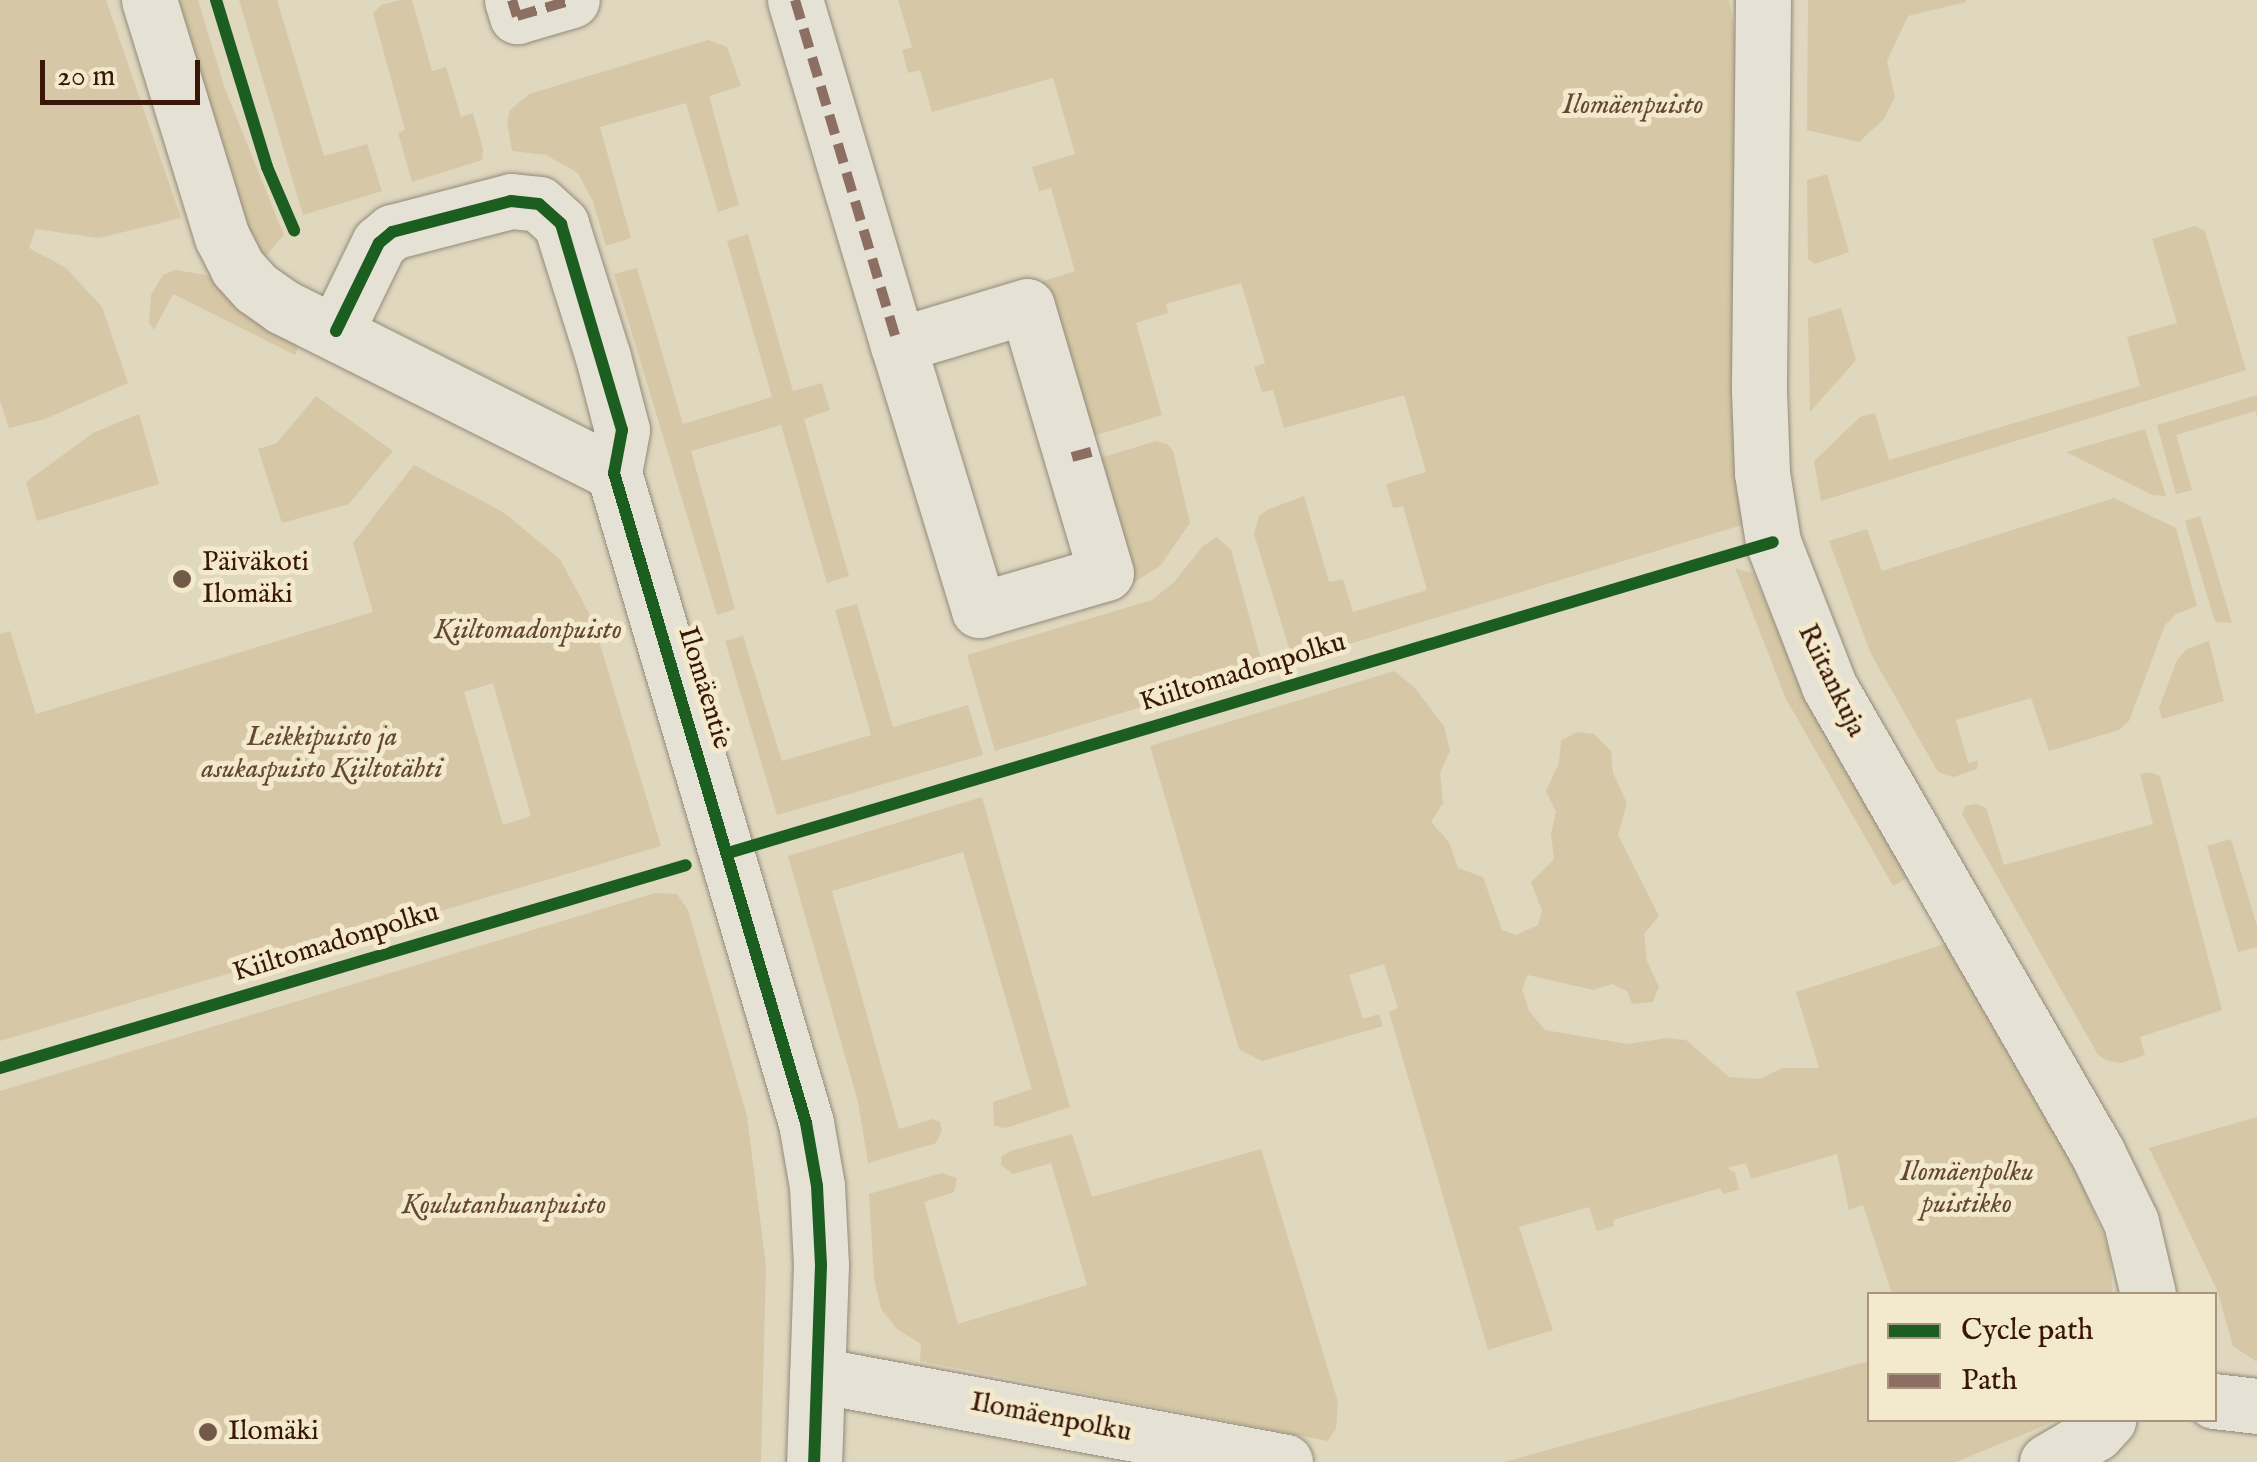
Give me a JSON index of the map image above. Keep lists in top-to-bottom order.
{
  "streets": {
    "street": ["Riitankuja", "Ilomäentie", "Ilomäenpolku"],
    "cycle path": ["Kiiltomadonpolku"]
  },
  "crossings": [
    ["Ilomäentie", "Ilomäenpolku"]
  ],
  "parks": [
    "Ilomäenpuisto",
    "Kiiltomadonpuisto",
    "Leikkipuisto ja asukaspuisto Kiiltotähti",
    "Ilomäenpolku puistikko",
    "Koulutanhuanpuisto"
  ],
  "places": ["Päiväkoti Ilomäki", "Ilomäki"],
  "legend": ["Cycle path", "Path"],
  "scale_bar": "20 m"
}
